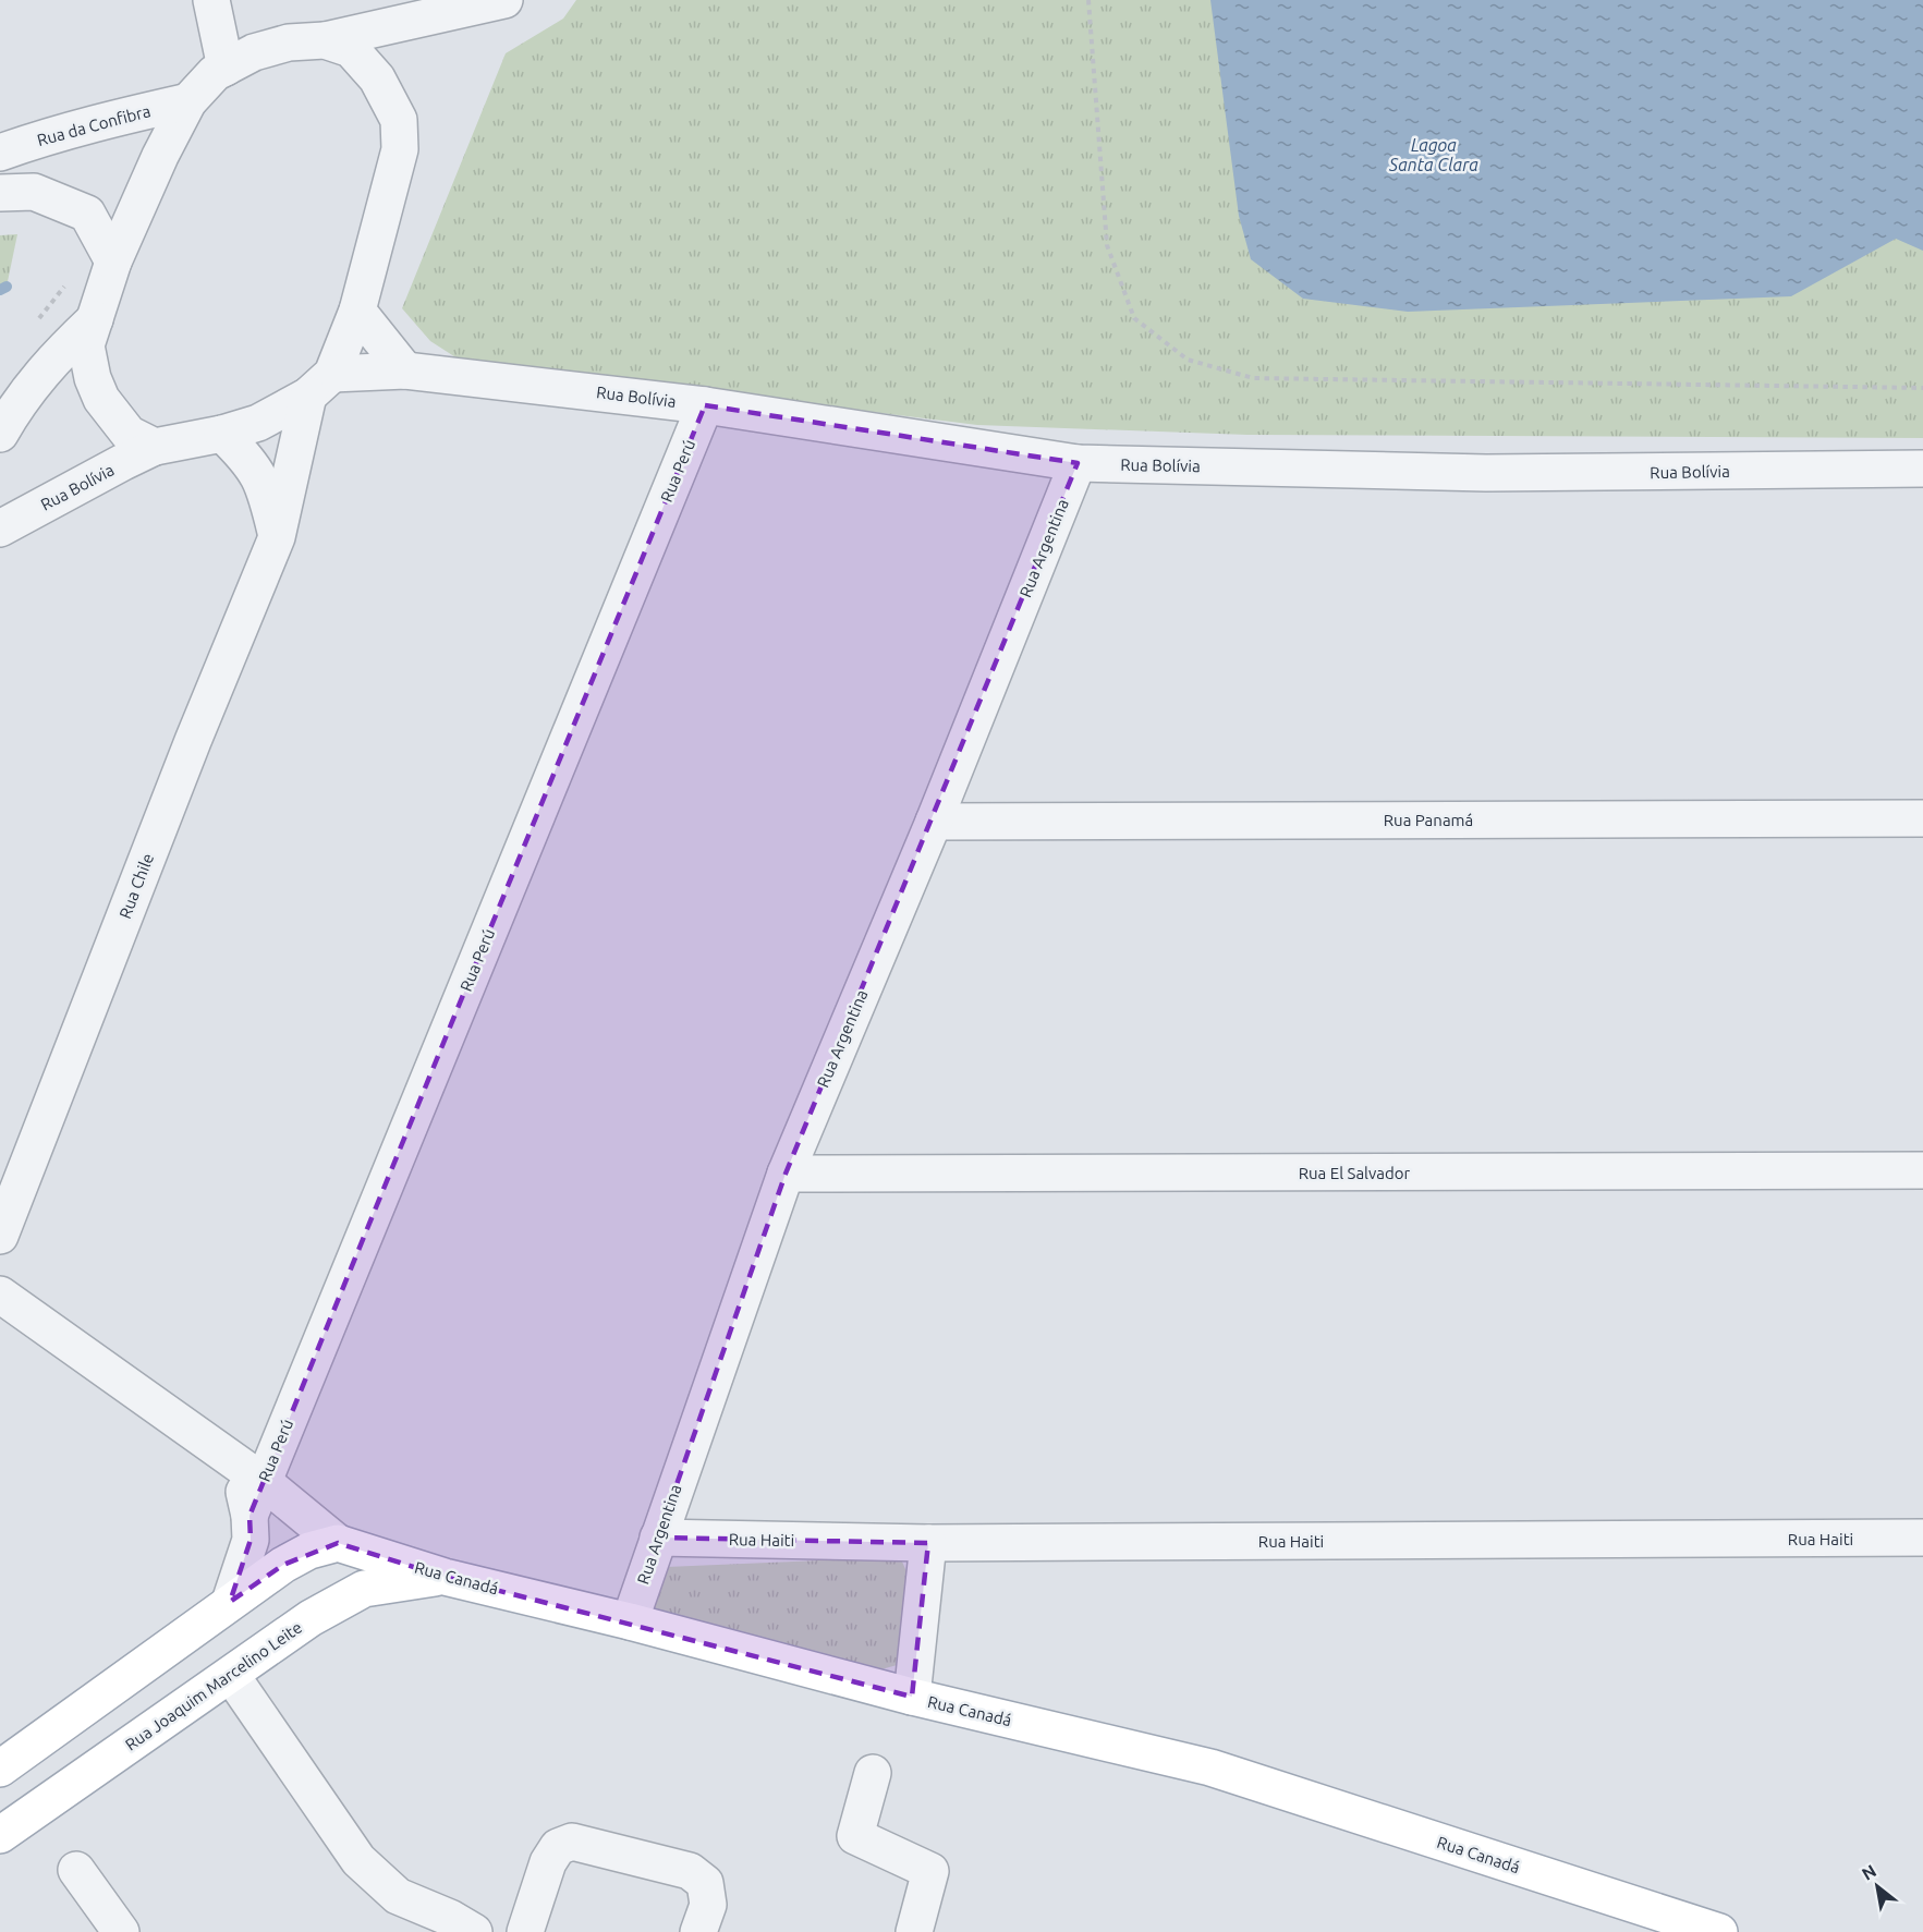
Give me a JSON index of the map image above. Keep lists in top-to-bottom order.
{
  "streets": {
    "main road": ["Rua Canadá", "Rua Joaquim Marcelino Leite"],
    "street": [
      "Rua da Confibra",
      "Rua Bolívia",
      "Rua Perú",
      "Rua Argentina",
      "Rua Panamá",
      "Rua Chile",
      "Rua El Salvador",
      "Rua Haiti"
    ]
  },
  "crossings": [
    ["Rua Bolívia", "Rua Perú"],
    ["Rua Bolívia", "Rua Argentina"],
    ["Rua Bolívia", "Rua Chile"],
    ["Rua Perú", "Rua Canadá"],
    ["Rua Argentina", "Rua Panamá"],
    ["Rua Argentina", "Rua El Salvador"],
    ["Rua Argentina", "Rua Haiti"],
    ["Rua Argentina", "Rua Canadá"],
    ["Rua Canadá", "Rua Joaquim Marcelino Leite"]
  ],
  "water": ["Lagoa Santa Clara"],
  "north": "top left"
}
